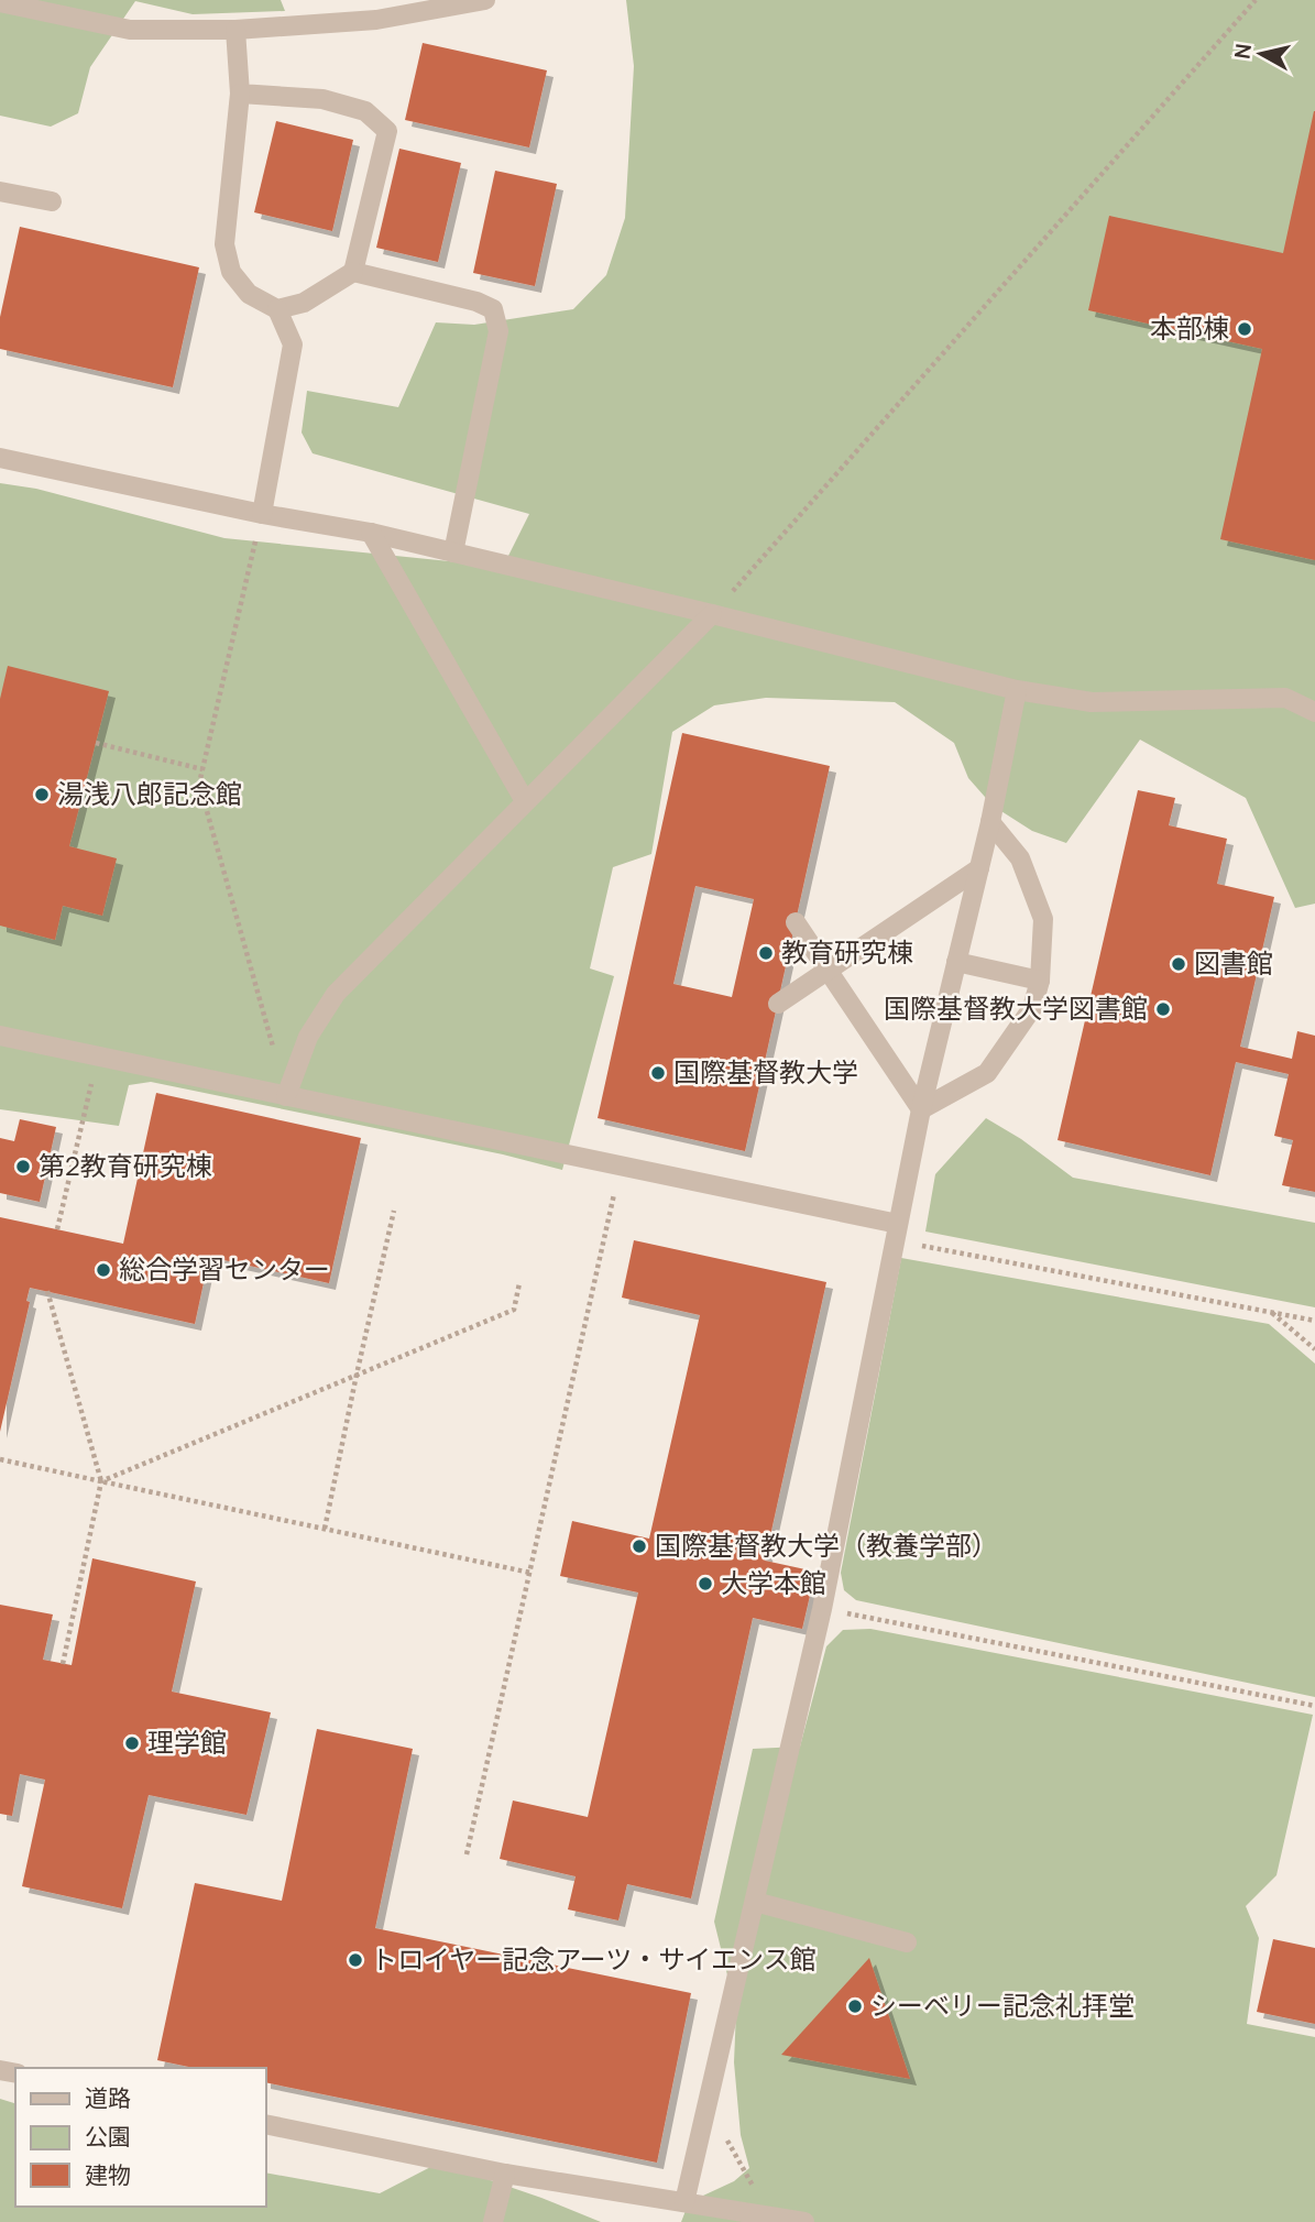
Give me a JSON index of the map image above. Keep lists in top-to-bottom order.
{
  "places": [
    "本部棟",
    "湯浅八郎記念館",
    "教育研究棟",
    "図書館",
    "国際基督教大学図書館",
    "国際基督教大学",
    "第2教育研究棟",
    "総合学習センター",
    "国際基督教大学（教養学部）",
    "大学本館",
    "理学館",
    "トロイヤー記念アーツ・サイエンス館",
    "シーベリー記念礼拝堂"
  ],
  "legend": ["道路", "公園", "建物"],
  "north": "left"
}
